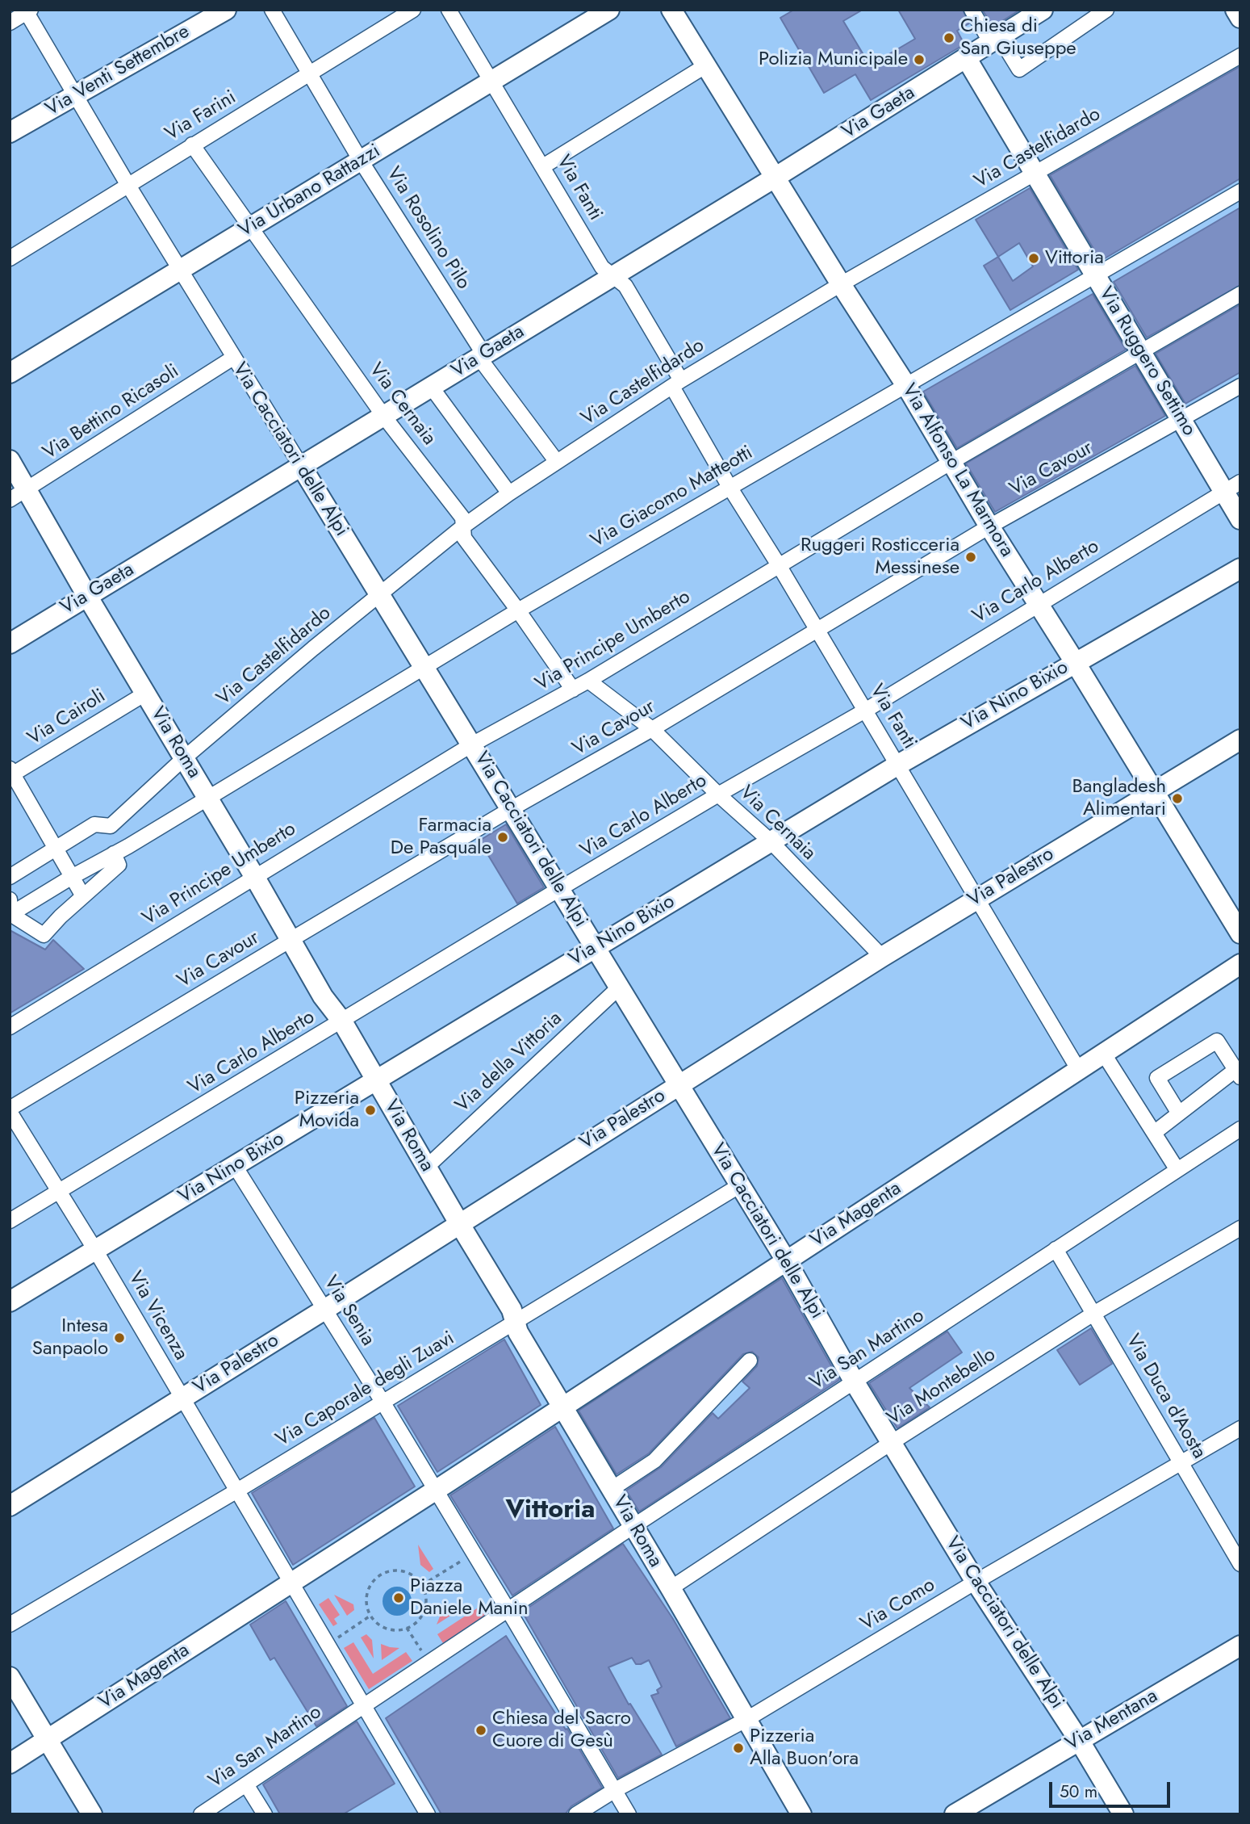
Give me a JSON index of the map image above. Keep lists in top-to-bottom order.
{
  "streets": {
    "street": [
      "Via Venti Settembre",
      "Via Gaeta",
      "Via Farini",
      "Via Castelfidardo",
      "Via Fanti",
      "Via Urbano Rattazzi",
      "Via Rosolino Pilo",
      "Via Ruggero Settimo",
      "Via Cernaia",
      "Via Bettino Ricasoli",
      "Via Cacciatori delle Alpi",
      "Via Cavour",
      "Via Alfonso La Marmora",
      "Via Giacomo Matteotti",
      "Via Carlo Alberto",
      "Via Principe Umberto",
      "Via Nino Bixio",
      "Via Cairoli",
      "Via Roma",
      "Via Palestro",
      "Via della Vittoria",
      "Via Magenta",
      "Via Senia",
      "Via Vicenza",
      "Via San Martino",
      "Via Montebello",
      "Via Caporale degli Zuavi",
      "Via Duca d'Aosta",
      "Via Como",
      "Via Mentana"
    ]
  },
  "crossings": [
    ["Via Venti Settembre", "Via Cacciatori delle Alpi"],
    ["Via Gaeta", "Via Fanti"],
    ["Via Gaeta", "Via Rosolino Pilo"],
    ["Via Gaeta", "Via Ruggero Settimo"],
    ["Via Gaeta", "Via Cernaia"],
    ["Via Gaeta", "Via Cacciatori delle Alpi"],
    ["Via Gaeta", "Via Alfonso La Marmora"],
    ["Via Gaeta", "Via Roma"],
    ["Via Farini", "Via Rosolino Pilo"],
    ["Via Farini", "Via Cernaia"],
    ["Via Farini", "Via Cacciatori delle Alpi"],
    ["Via Castelfidardo", "Via Fanti"],
    ["Via Castelfidardo", "Via Rosolino Pilo"],
    ["Via Castelfidardo", "Via Ruggero Settimo"],
    ["Via Castelfidardo", "Via Cernaia"],
    ["Via Castelfidardo", "Via Cacciatori delle Alpi"],
    ["Via Castelfidardo", "Via Alfonso La Marmora"],
    ["Via Castelfidardo", "Via Roma"],
    ["Via Fanti", "Via Urbano Rattazzi"],
    ["Via Fanti", "Via Cavour"],
    ["Via Fanti", "Via Giacomo Matteotti"],
    ["Via Fanti", "Via Carlo Alberto"],
    ["Via Fanti", "Via Principe Umberto"],
    ["Via Fanti", "Via Nino Bixio"],
    ["Via Fanti", "Via Palestro"],
    ["Via Fanti", "Via Magenta"],
    ["Via Urbano Rattazzi", "Via Rosolino Pilo"],
    ["Via Urbano Rattazzi", "Via Cernaia"],
    ["Via Urbano Rattazzi", "Via Cacciatori delle Alpi"],
    ["Via Ruggero Settimo", "Via Cavour"],
    ["Via Ruggero Settimo", "Via Giacomo Matteotti"],
    ["Via Ruggero Settimo", "Via Carlo Alberto"],
    ["Via Ruggero Settimo", "Via Principe Umberto"],
    ["Via Cernaia", "Via Cavour"],
    ["Via Cernaia", "Via Giacomo Matteotti"],
    ["Via Cernaia", "Via Carlo Alberto"],
    ["Via Cernaia", "Via Principe Umberto"],
    ["Via Cernaia", "Via Nino Bixio"],
    ["Via Cernaia", "Via Palestro"],
    ["Via Bettino Ricasoli", "Via Cacciatori delle Alpi"],
    ["Via Bettino Ricasoli", "Via Roma"],
    ["Via Cacciatori delle Alpi", "Via Cavour"],
    ["Via Cacciatori delle Alpi", "Via Giacomo Matteotti"],
    ["Via Cacciatori delle Alpi", "Via Carlo Alberto"],
    ["Via Cacciatori delle Alpi", "Via Principe Umberto"],
    ["Via Cacciatori delle Alpi", "Via Nino Bixio"],
    ["Via Cacciatori delle Alpi", "Via Palestro"],
    ["Via Cacciatori delle Alpi", "Via della Vittoria"],
    ["Via Cacciatori delle Alpi", "Via Magenta"],
    ["Via Cacciatori delle Alpi", "Via San Martino"],
    ["Via Cacciatori delle Alpi", "Via Montebello"],
    ["Via Cacciatori delle Alpi", "Via Caporale degli Zuavi"],
    ["Via Cacciatori delle Alpi", "Via Como"],
    ["Via Cacciatori delle Alpi", "Via Mentana"],
    ["Via Cavour", "Via Alfonso La Marmora"],
    ["Via Cavour", "Via Roma"],
    ["Via Cavour", "Via Vicenza"],
    ["Via Alfonso La Marmora", "Via Giacomo Matteotti"],
    ["Via Alfonso La Marmora", "Via Carlo Alberto"],
    ["Via Alfonso La Marmora", "Via Principe Umberto"],
    ["Via Alfonso La Marmora", "Via Nino Bixio"],
    ["Via Alfonso La Marmora", "Via Palestro"],
    ["Via Giacomo Matteotti", "Via Roma"],
    ["Via Carlo Alberto", "Via Roma"],
    ["Via Carlo Alberto", "Via Vicenza"],
    ["Via Principe Umberto", "Via Roma"],
    ["Via Nino Bixio", "Via Roma"],
    ["Via Nino Bixio", "Via Senia"],
    ["Via Nino Bixio", "Via Vicenza"],
    ["Via Cairoli", "Via Roma"],
    ["Via Roma", "Via Palestro"],
    ["Via Roma", "Via della Vittoria"],
    ["Via Roma", "Via Magenta"],
    ["Via Roma", "Via San Martino"],
    ["Via Roma", "Via Montebello"],
    ["Via Roma", "Via Caporale degli Zuavi"],
    ["Via Roma", "Via Como"],
    ["Via Palestro", "Via Senia"],
    ["Via Palestro", "Via Vicenza"],
    ["Via Magenta", "Via Senia"],
    ["Via Magenta", "Via Vicenza"],
    ["Via Senia", "Via San Martino"],
    ["Via Senia", "Via Caporale degli Zuavi"],
    ["Via Vicenza", "Via San Martino"],
    ["Via Vicenza", "Via Caporale degli Zuavi"],
    ["Via San Martino", "Via Duca d'Aosta"],
    ["Via Montebello", "Via Duca d'Aosta"],
    ["Via Duca d'Aosta", "Via Como"]
  ],
  "districts": ["Vittoria"],
  "places": [
    "Chiesa di San Giuseppe",
    "Polizia Municipale",
    "Vittoria",
    "Ruggeri Rosticceria Messinese",
    "Bangladesh Alimentari",
    "Farmacia De Pasquale",
    "Pizzeria Movida",
    "Intesa Sanpaolo",
    "Piazza Daniele Manin",
    "Chiesa del Sacro Cuore di Gesù",
    "Pizzeria Alla Buon'ora"
  ],
  "scale_bar": "50 m"
}
